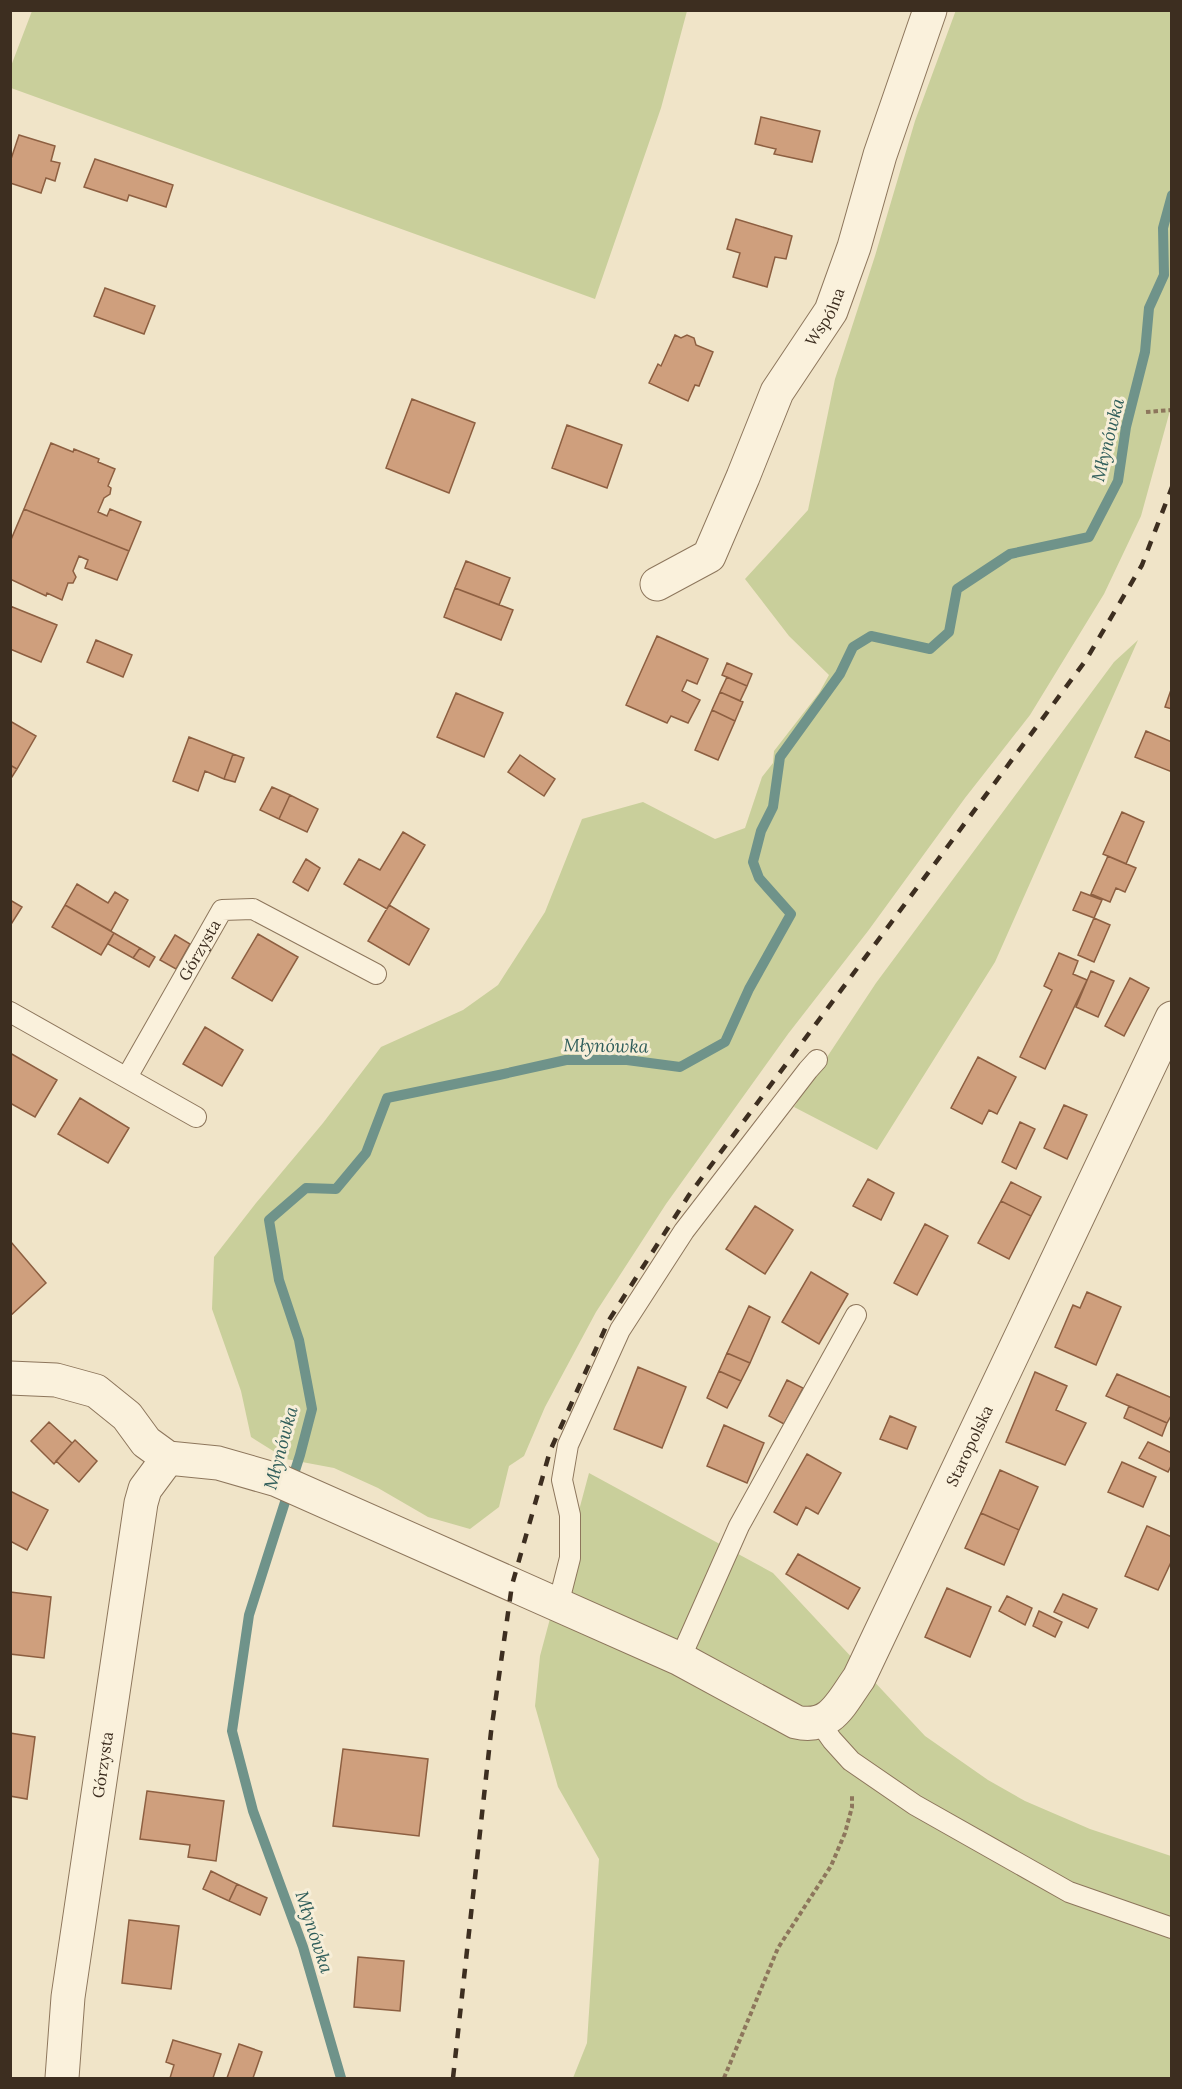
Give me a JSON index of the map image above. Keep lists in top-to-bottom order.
{
  "streets": {
    "street": ["Wspólna", "Górzysta", "Staropolska"]
  },
  "water": ["Młynówka"]
}
